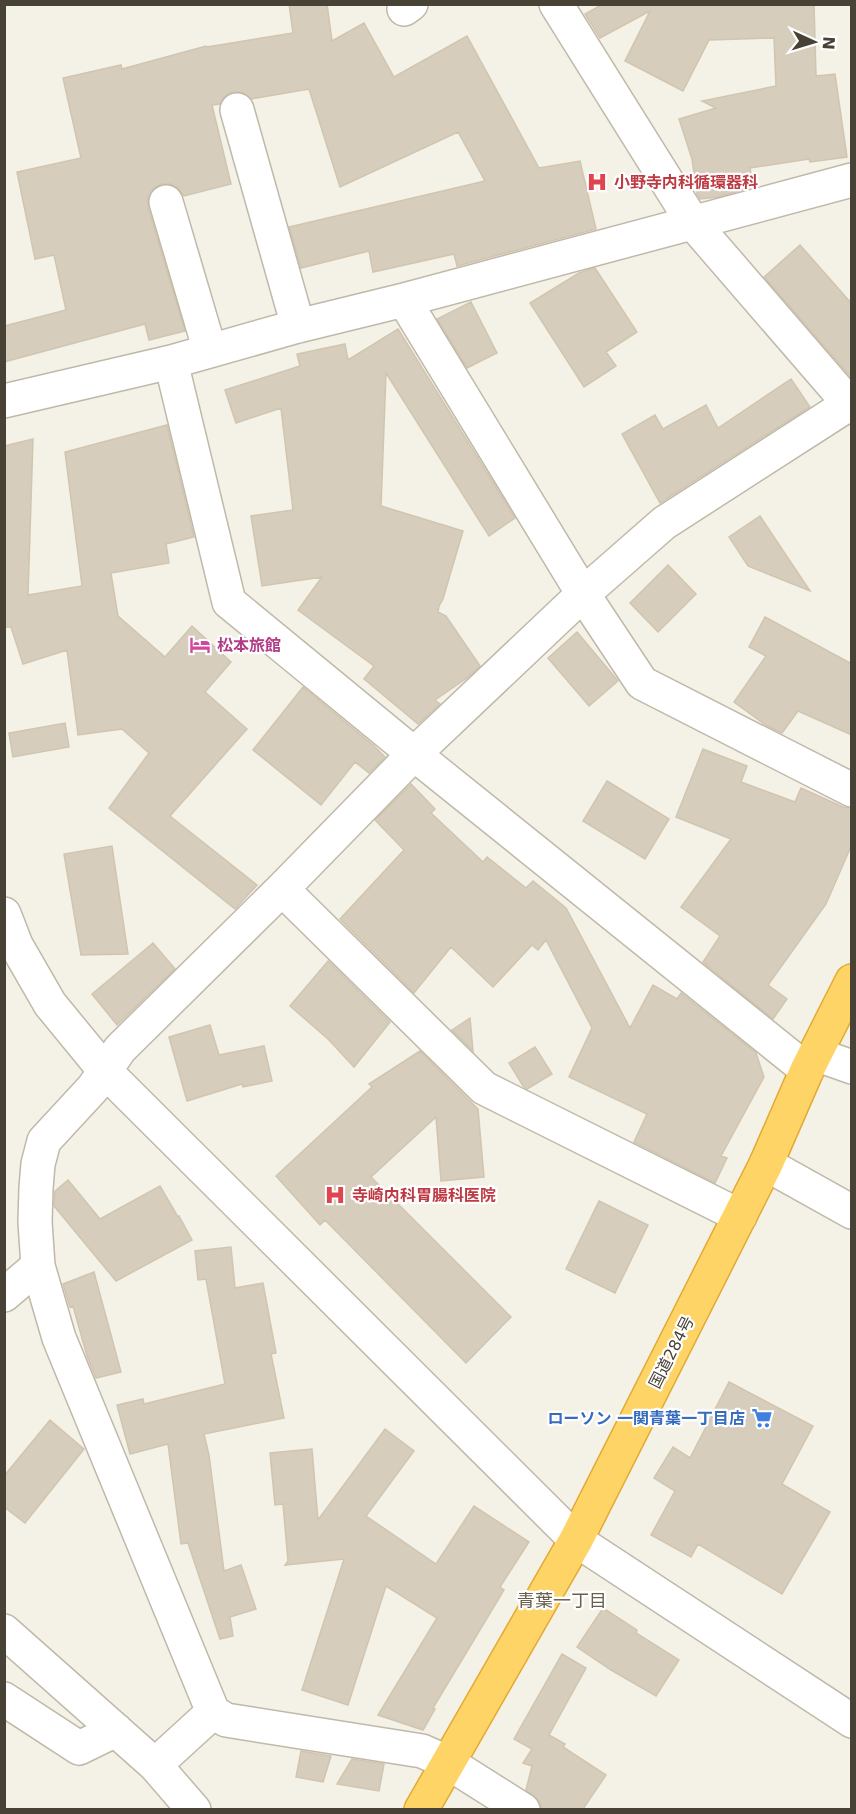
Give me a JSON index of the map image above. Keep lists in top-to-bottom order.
{
  "streets": {
    "highway": ["国道284号"]
  },
  "districts": ["青葉一丁目"],
  "places": {
    "hospital": ["小野寺内科循環器科", "寺崎内科胃腸科医院"],
    "hotel": ["松本旅館"],
    "supermarket": ["ローソン 一関青葉一丁目店"]
  },
  "north": "right"
}
